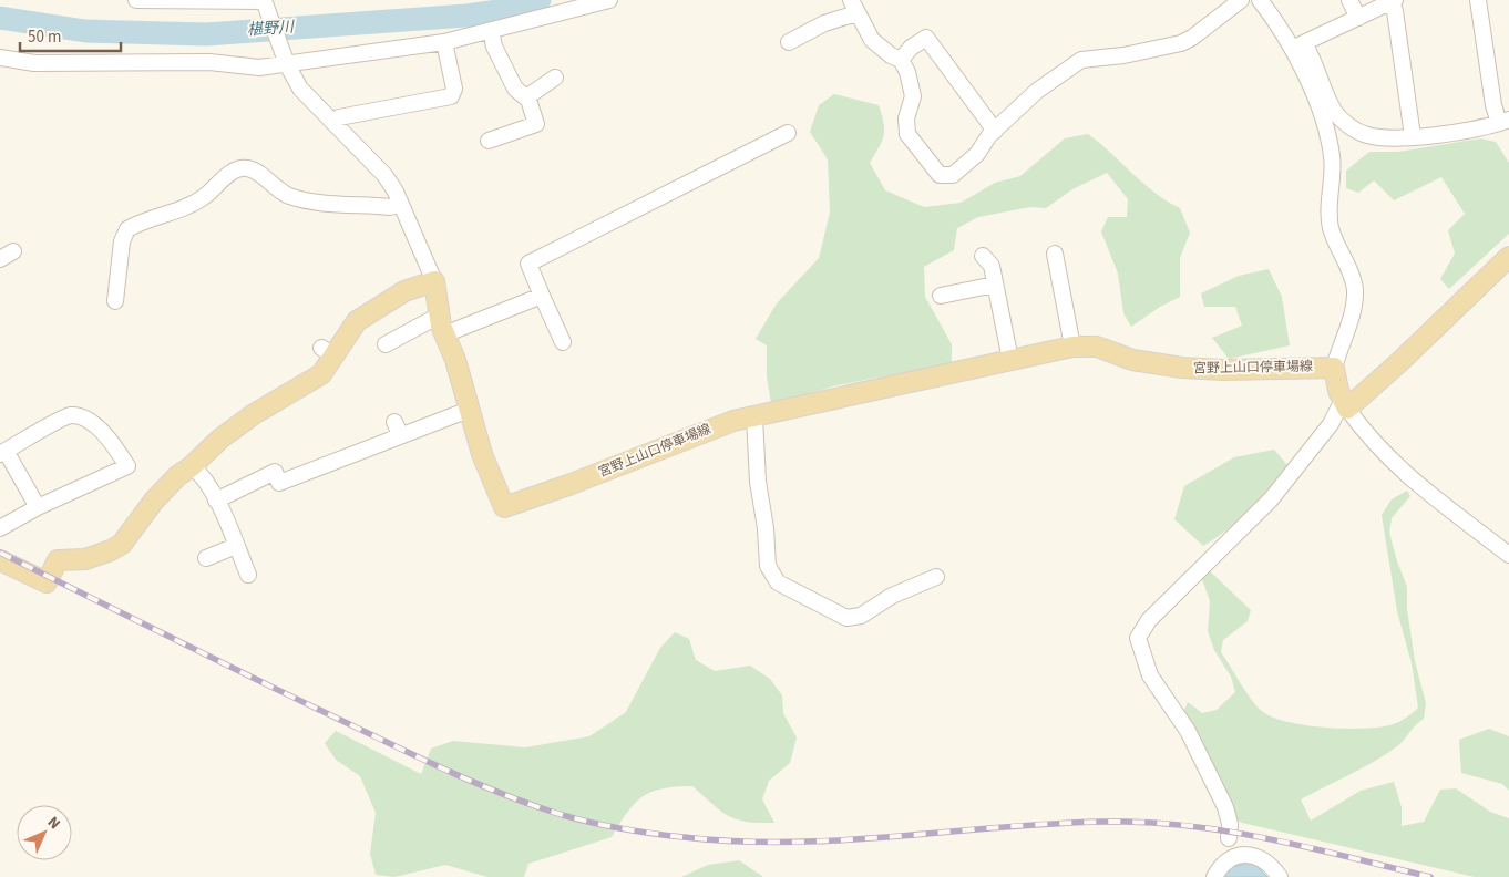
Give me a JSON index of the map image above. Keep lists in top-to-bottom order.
{
  "streets": {
    "main road": ["宮野上山口停車場線"]
  },
  "water": ["椹野川"],
  "scale_bar": "50 m",
  "north": "top right"
}
